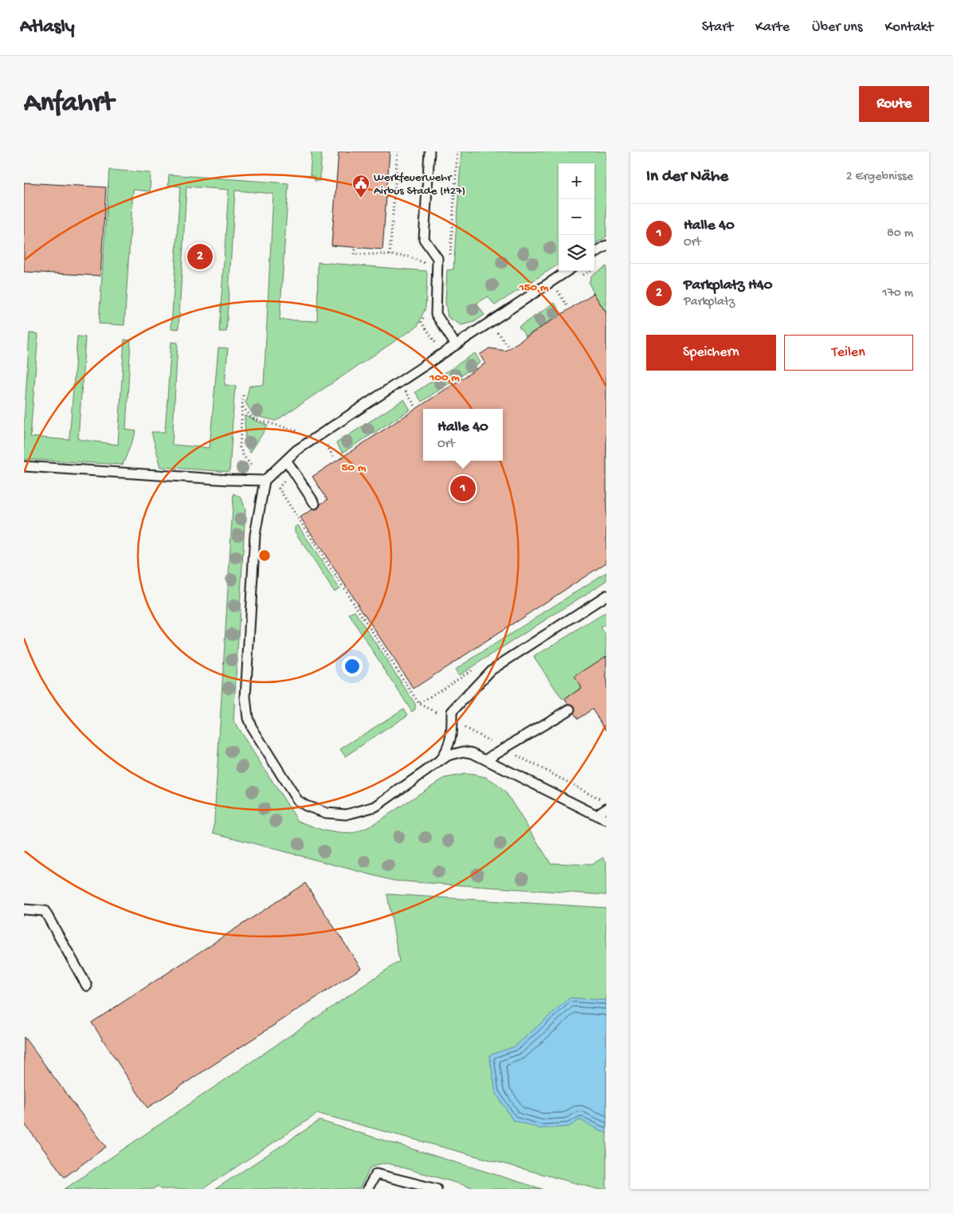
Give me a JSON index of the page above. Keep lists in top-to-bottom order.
{
  "places": {
    "public building": ["Werkfeuerwehr Airbus Stade (H27)"]
  },
  "page": {
    "header": "Atlasly",
    "nav": [
      "Start",
      "Karte",
      "Über uns",
      "Kontakt"
    ],
    "buttons": [
      "Route",
      ["Speichern", "Teilen"]
    ],
    "title": "Anfahrt",
    "heading": ["In der Nähe", "2 Ergebnisse"],
    "map_buttons": ["+", "−"],
    "list": [
      {
        "mark": "1",
        "name": "Halle 40",
        "note": "Ort",
        "value": "80 m"
      },
      {
        "mark": "2",
        "name": "Parkplatz H40",
        "note": "Parkplatz",
        "value": "170 m"
      }
    ],
    "pins": ["2", "1"],
    "popup": ["Halle 40", "Ort"]
  },
  "rings": ["150 m", "100 m", "50 m"]
}
